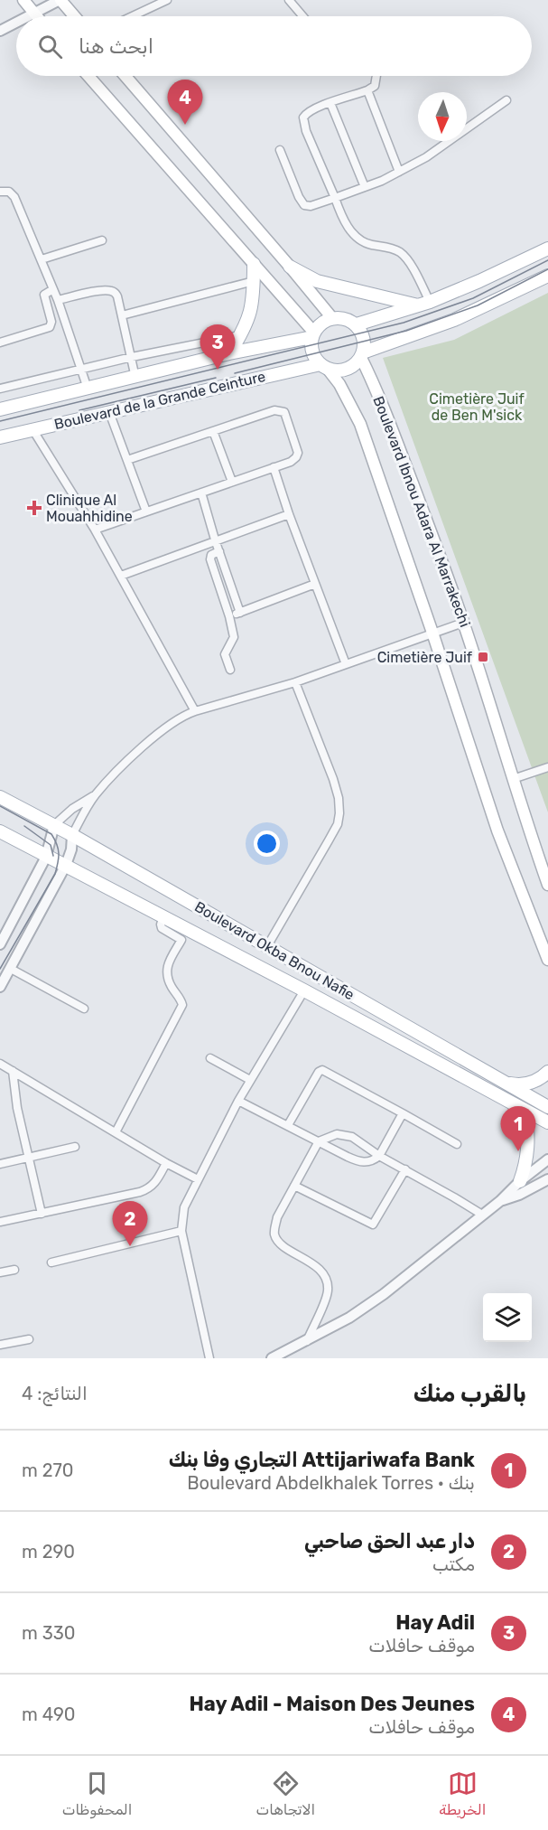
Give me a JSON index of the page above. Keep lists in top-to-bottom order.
{
  "streets": {
    "main road": ["Boulevard de la Grande Ceinture", "Boulevard Ibnou Adara Al Marrakechi", "Boulevard Okba Bnou Nafie"]
  },
  "crossings": [
    ["Boulevard de la Grande Ceinture", "Boulevard Ibnou Adara Al Marrakechi"]
  ],
  "parks": ["Cimetière Juif de Ben M'sick"],
  "places": {
    "health": ["Clinique Al Mouahhidine"],
    "transit": ["Cimetière Juif"]
  },
  "north": "bottom",
  "page": {
    "search": "ابحث هنا",
    "pins": [
      "4",
      "3",
      "1",
      "2"
    ],
    "heading": ["بالقرب منك", "النتائج: 4"],
    "list": [
      {
        "mark": "1",
        "name": "Attijariwafa Bank التجاري وفا بنك",
        "note": "بنك · Boulevard Abdelkhalek Torres",
        "value": "270 m"
      },
      {
        "mark": "2",
        "name": "دار عبد الحق صاحبي",
        "note": "مكتب",
        "value": "290 m"
      },
      {
        "mark": "3",
        "name": "Hay Adil",
        "note": "موقف حافلات",
        "value": "330 m"
      },
      {
        "mark": "4",
        "name": "Hay Adil - Maison Des Jeunes",
        "note": "موقف حافلات",
        "value": "490 m"
      }
    ],
    "nav": ["الخريطة", "الاتجاهات", "المحفوظات"]
  }
}
